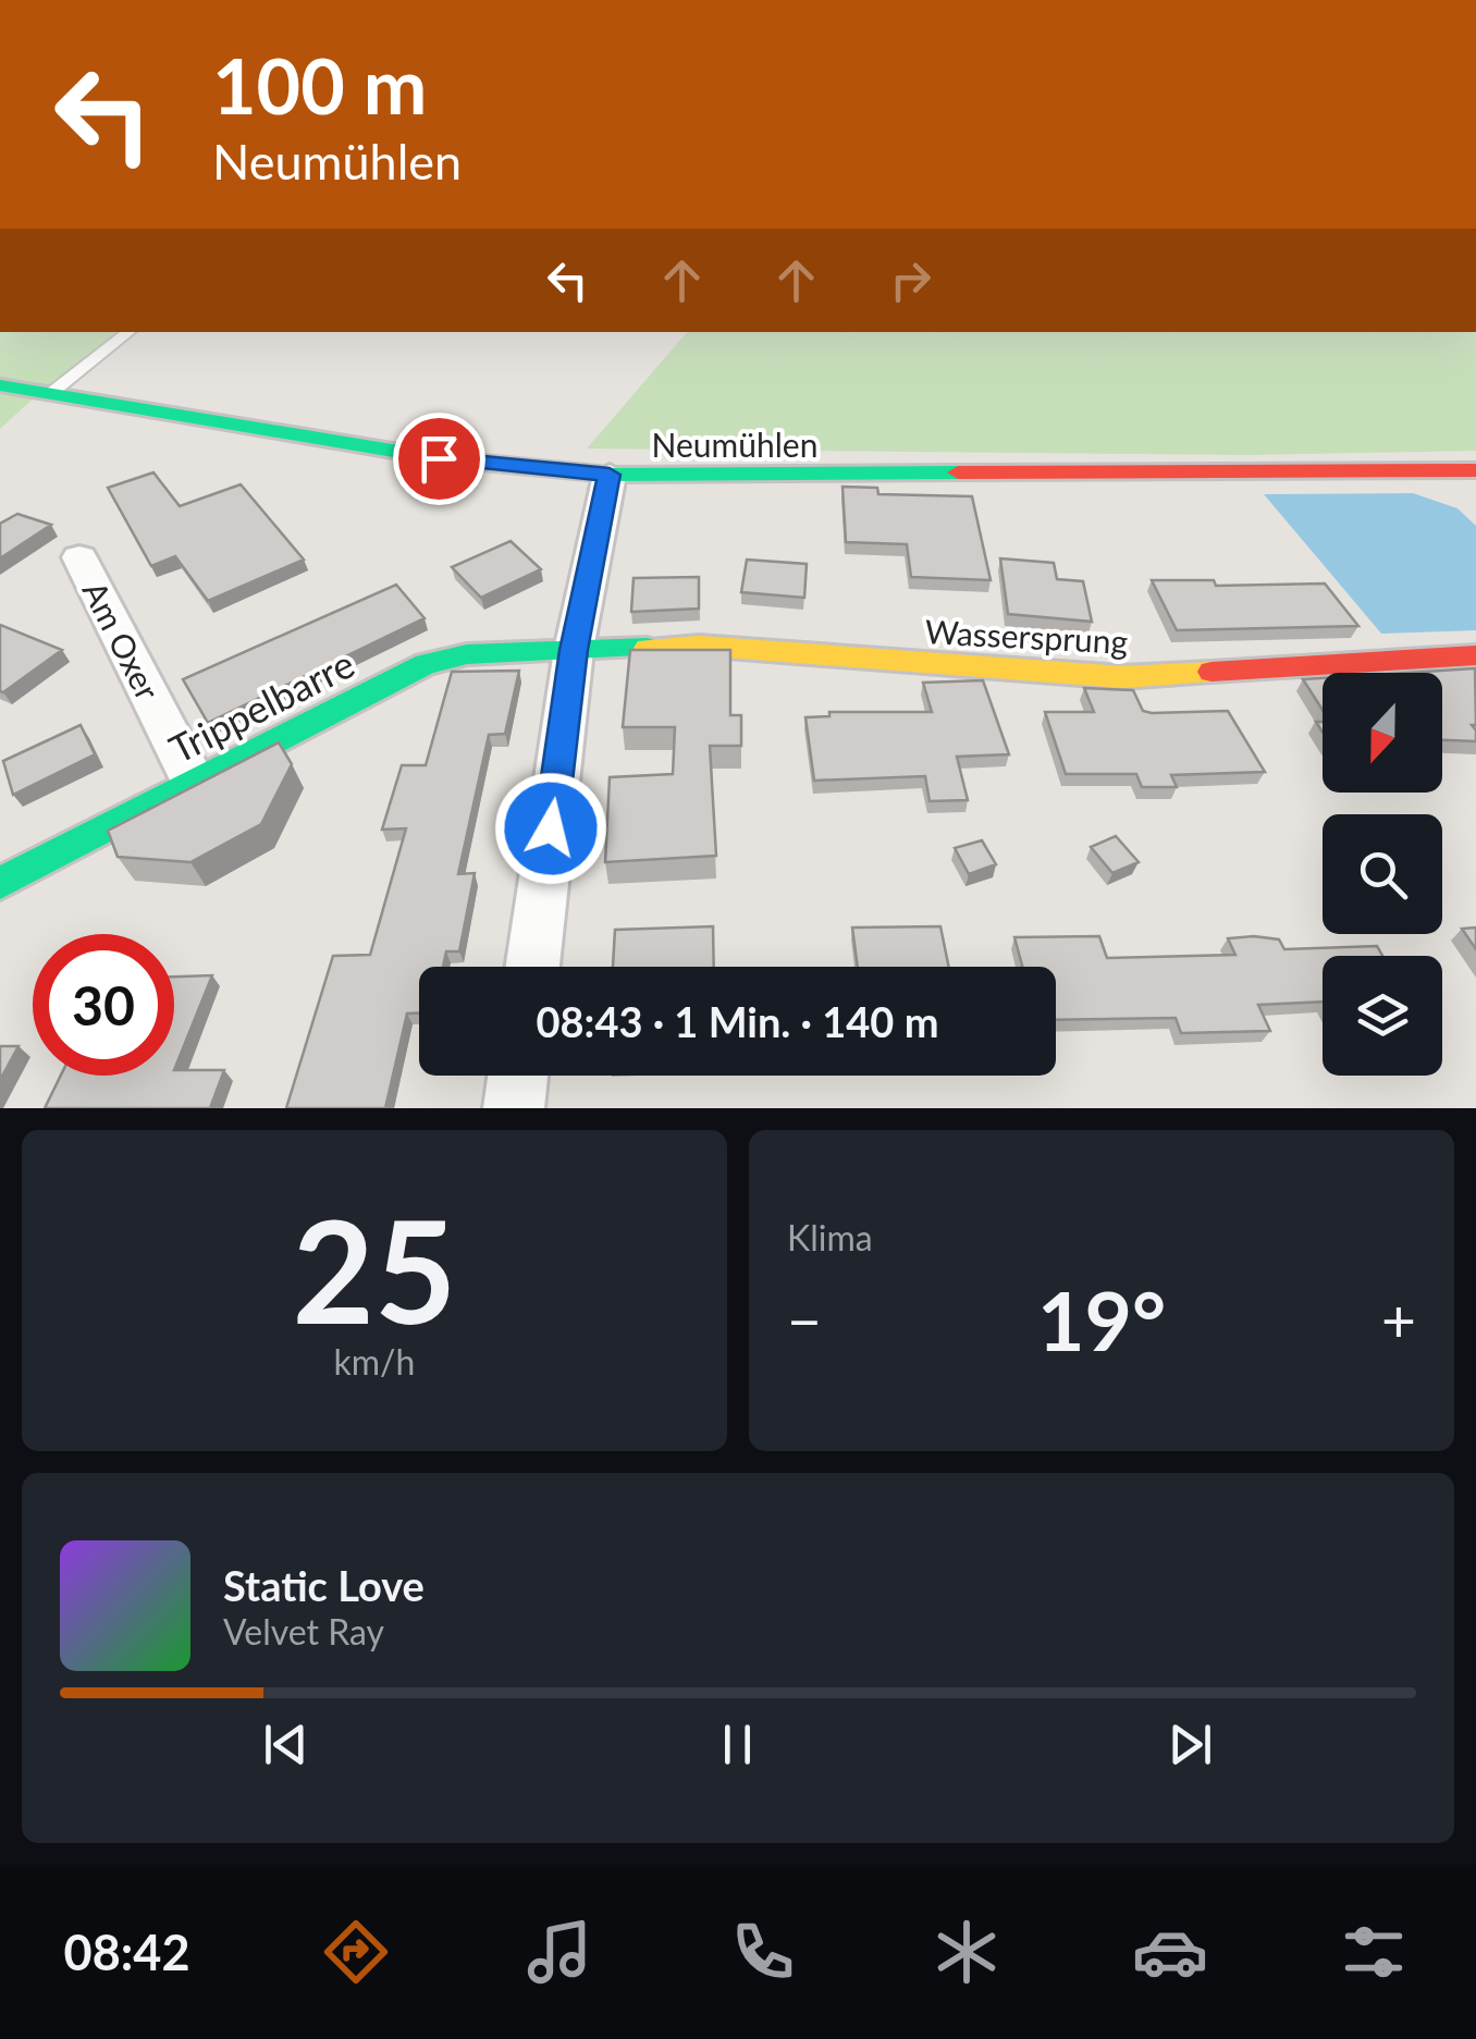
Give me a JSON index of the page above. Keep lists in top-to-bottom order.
{
  "streets": {
    "street": [
      "Neumühlen",
      "Wassersprung",
      "Am Oxer",
      "Trippelbarre"
    ]
  },
  "crossings": [
    ["Wassersprung", "Trippelbarre"],
    ["Am Oxer", "Trippelbarre"]
  ],
  "north": "bottom",
  "page": {
    "turn": ["100 m", "Neumühlen"],
    "limit": "30",
    "trip": "08:43 · 1 Min. · 140 m",
    "tile": [
      ["25", "km/h"],
      "Klima"
    ],
    "heat": ["−", "19°", "+"],
    "song": ["Static Love", "Velvet Ray"],
    "tabs": "08:42"
  }
}
